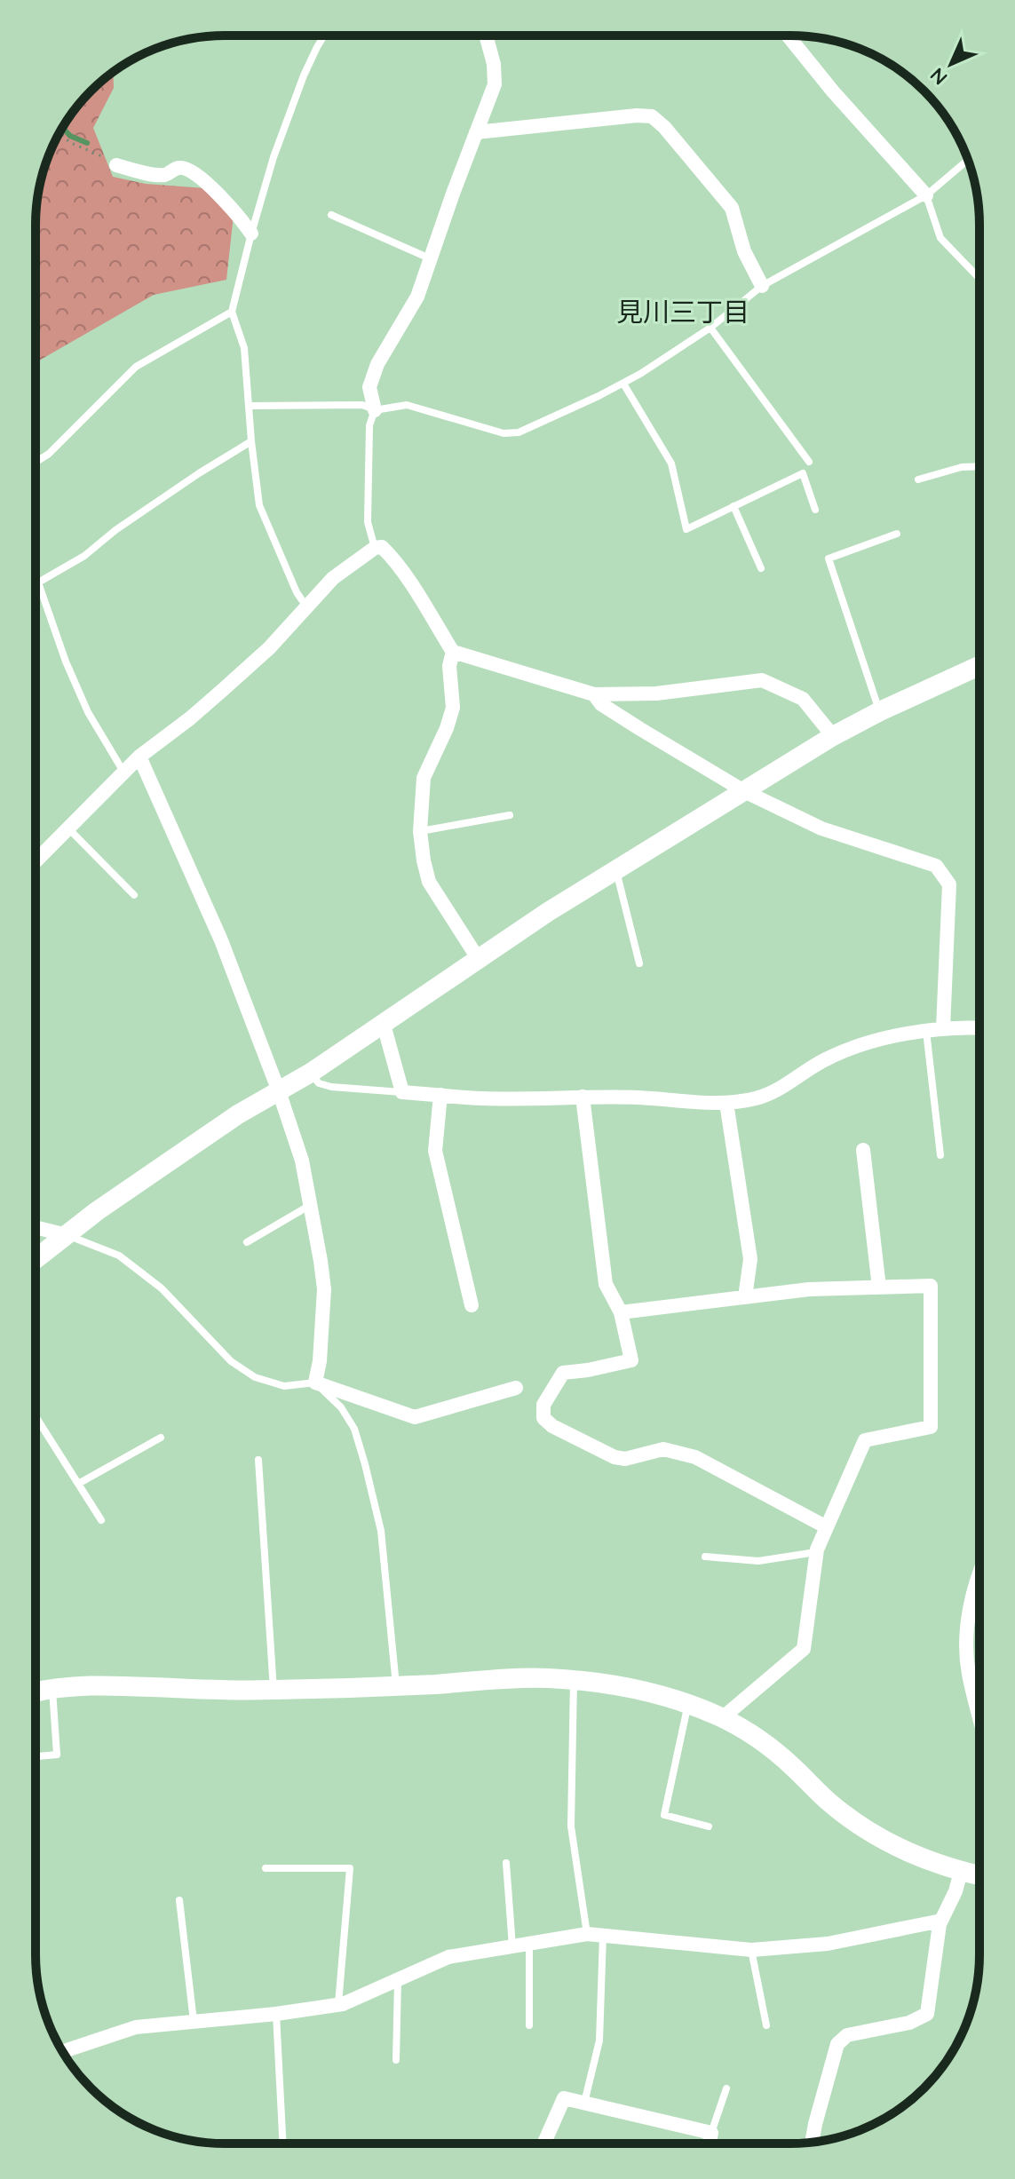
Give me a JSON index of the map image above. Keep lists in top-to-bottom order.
{
  "districts": ["見川三丁目"],
  "north": "bottom left"
}
